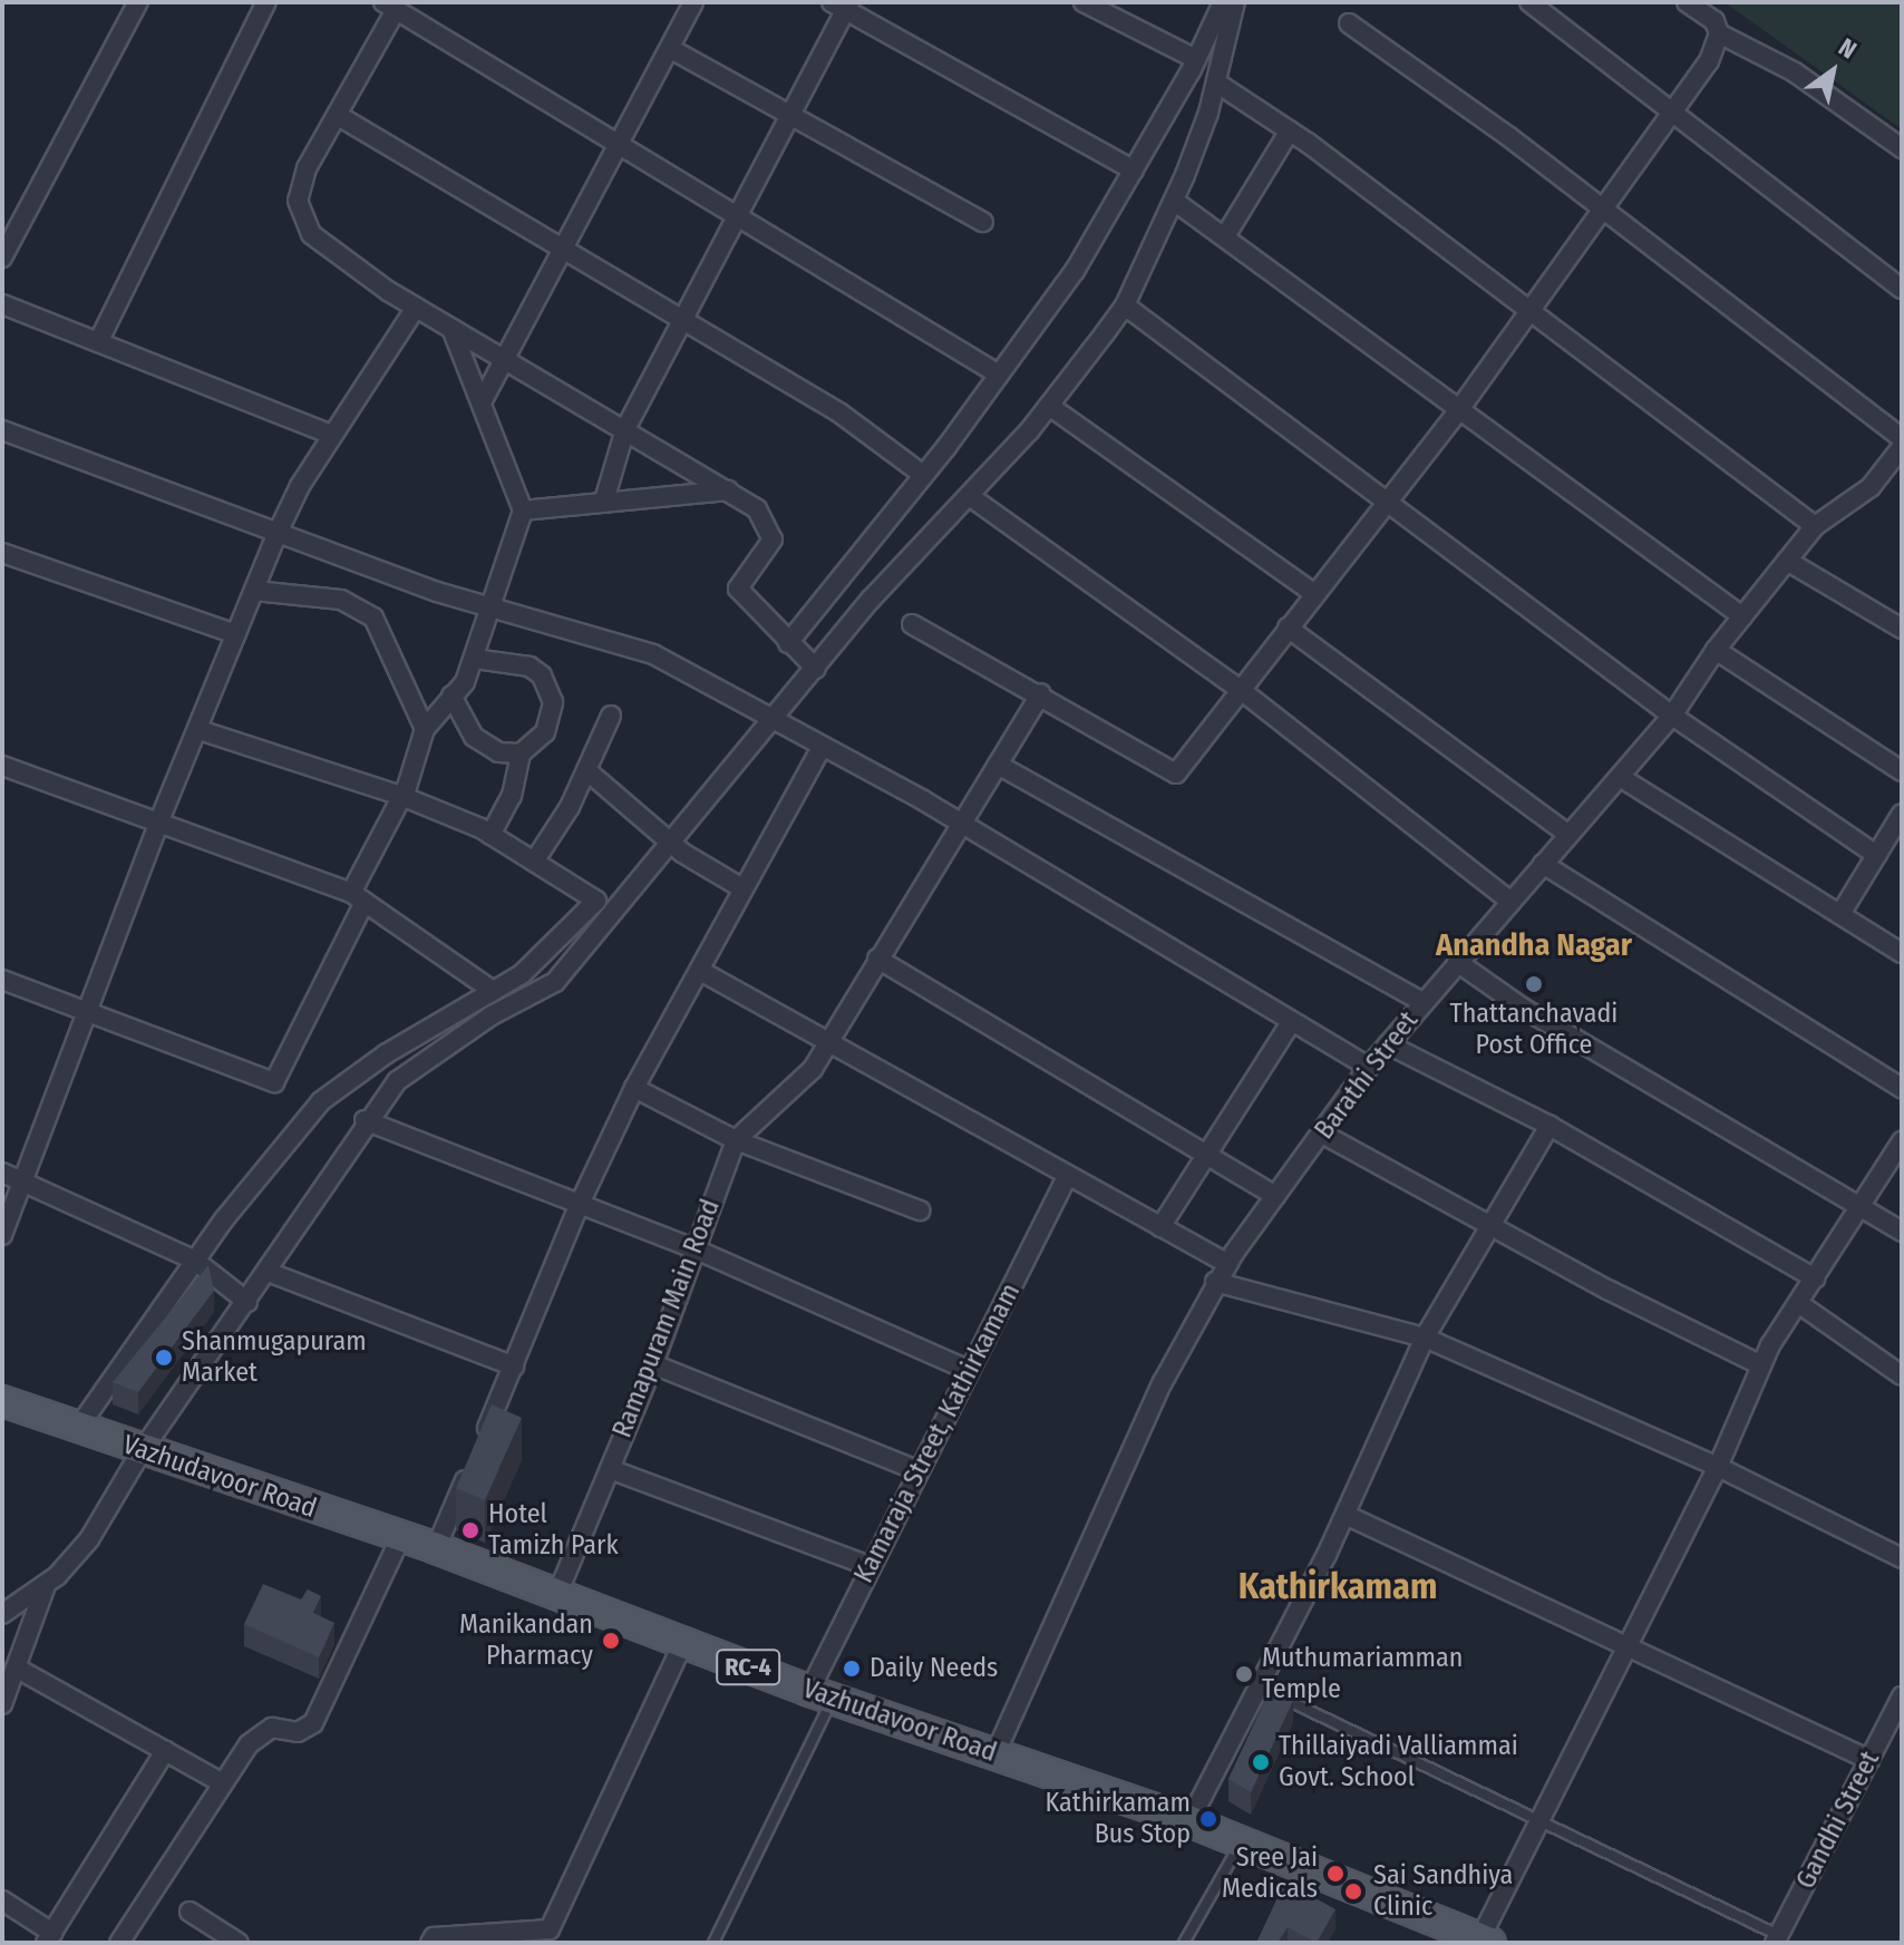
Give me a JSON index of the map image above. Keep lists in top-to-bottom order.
{
  "streets": {
    "main road": ["Vazhudavoor Road", "RC-4"],
    "street": [
      "Barathi Street",
      "Ramapuram Main Road",
      "Kamaraja Street, Kathirkamam",
      "Gandhi Street"
    ]
  },
  "crossings": [
    ["Barathi Street", "Vazhudavoor Road"],
    ["Ramapuram Main Road", "Vazhudavoor Road"],
    ["Kamaraja Street, Kathirkamam", "Vazhudavoor Road"]
  ],
  "districts": ["Anandha Nagar", "Kathirkamam"],
  "places": [
    "Thattanchavadi Post Office",
    "Shanmugapuram Market",
    "Hotel Tamizh Park",
    "Manikandan Pharmacy",
    "Daily Needs",
    "Muthumariamman Temple",
    "Thillaiyadi Valliammai Govt. School",
    "Kathirkamam Bus Stop",
    "Sree Jai Medicals",
    "Sai Sandhiya Clinic"
  ],
  "north": "top right"
}
